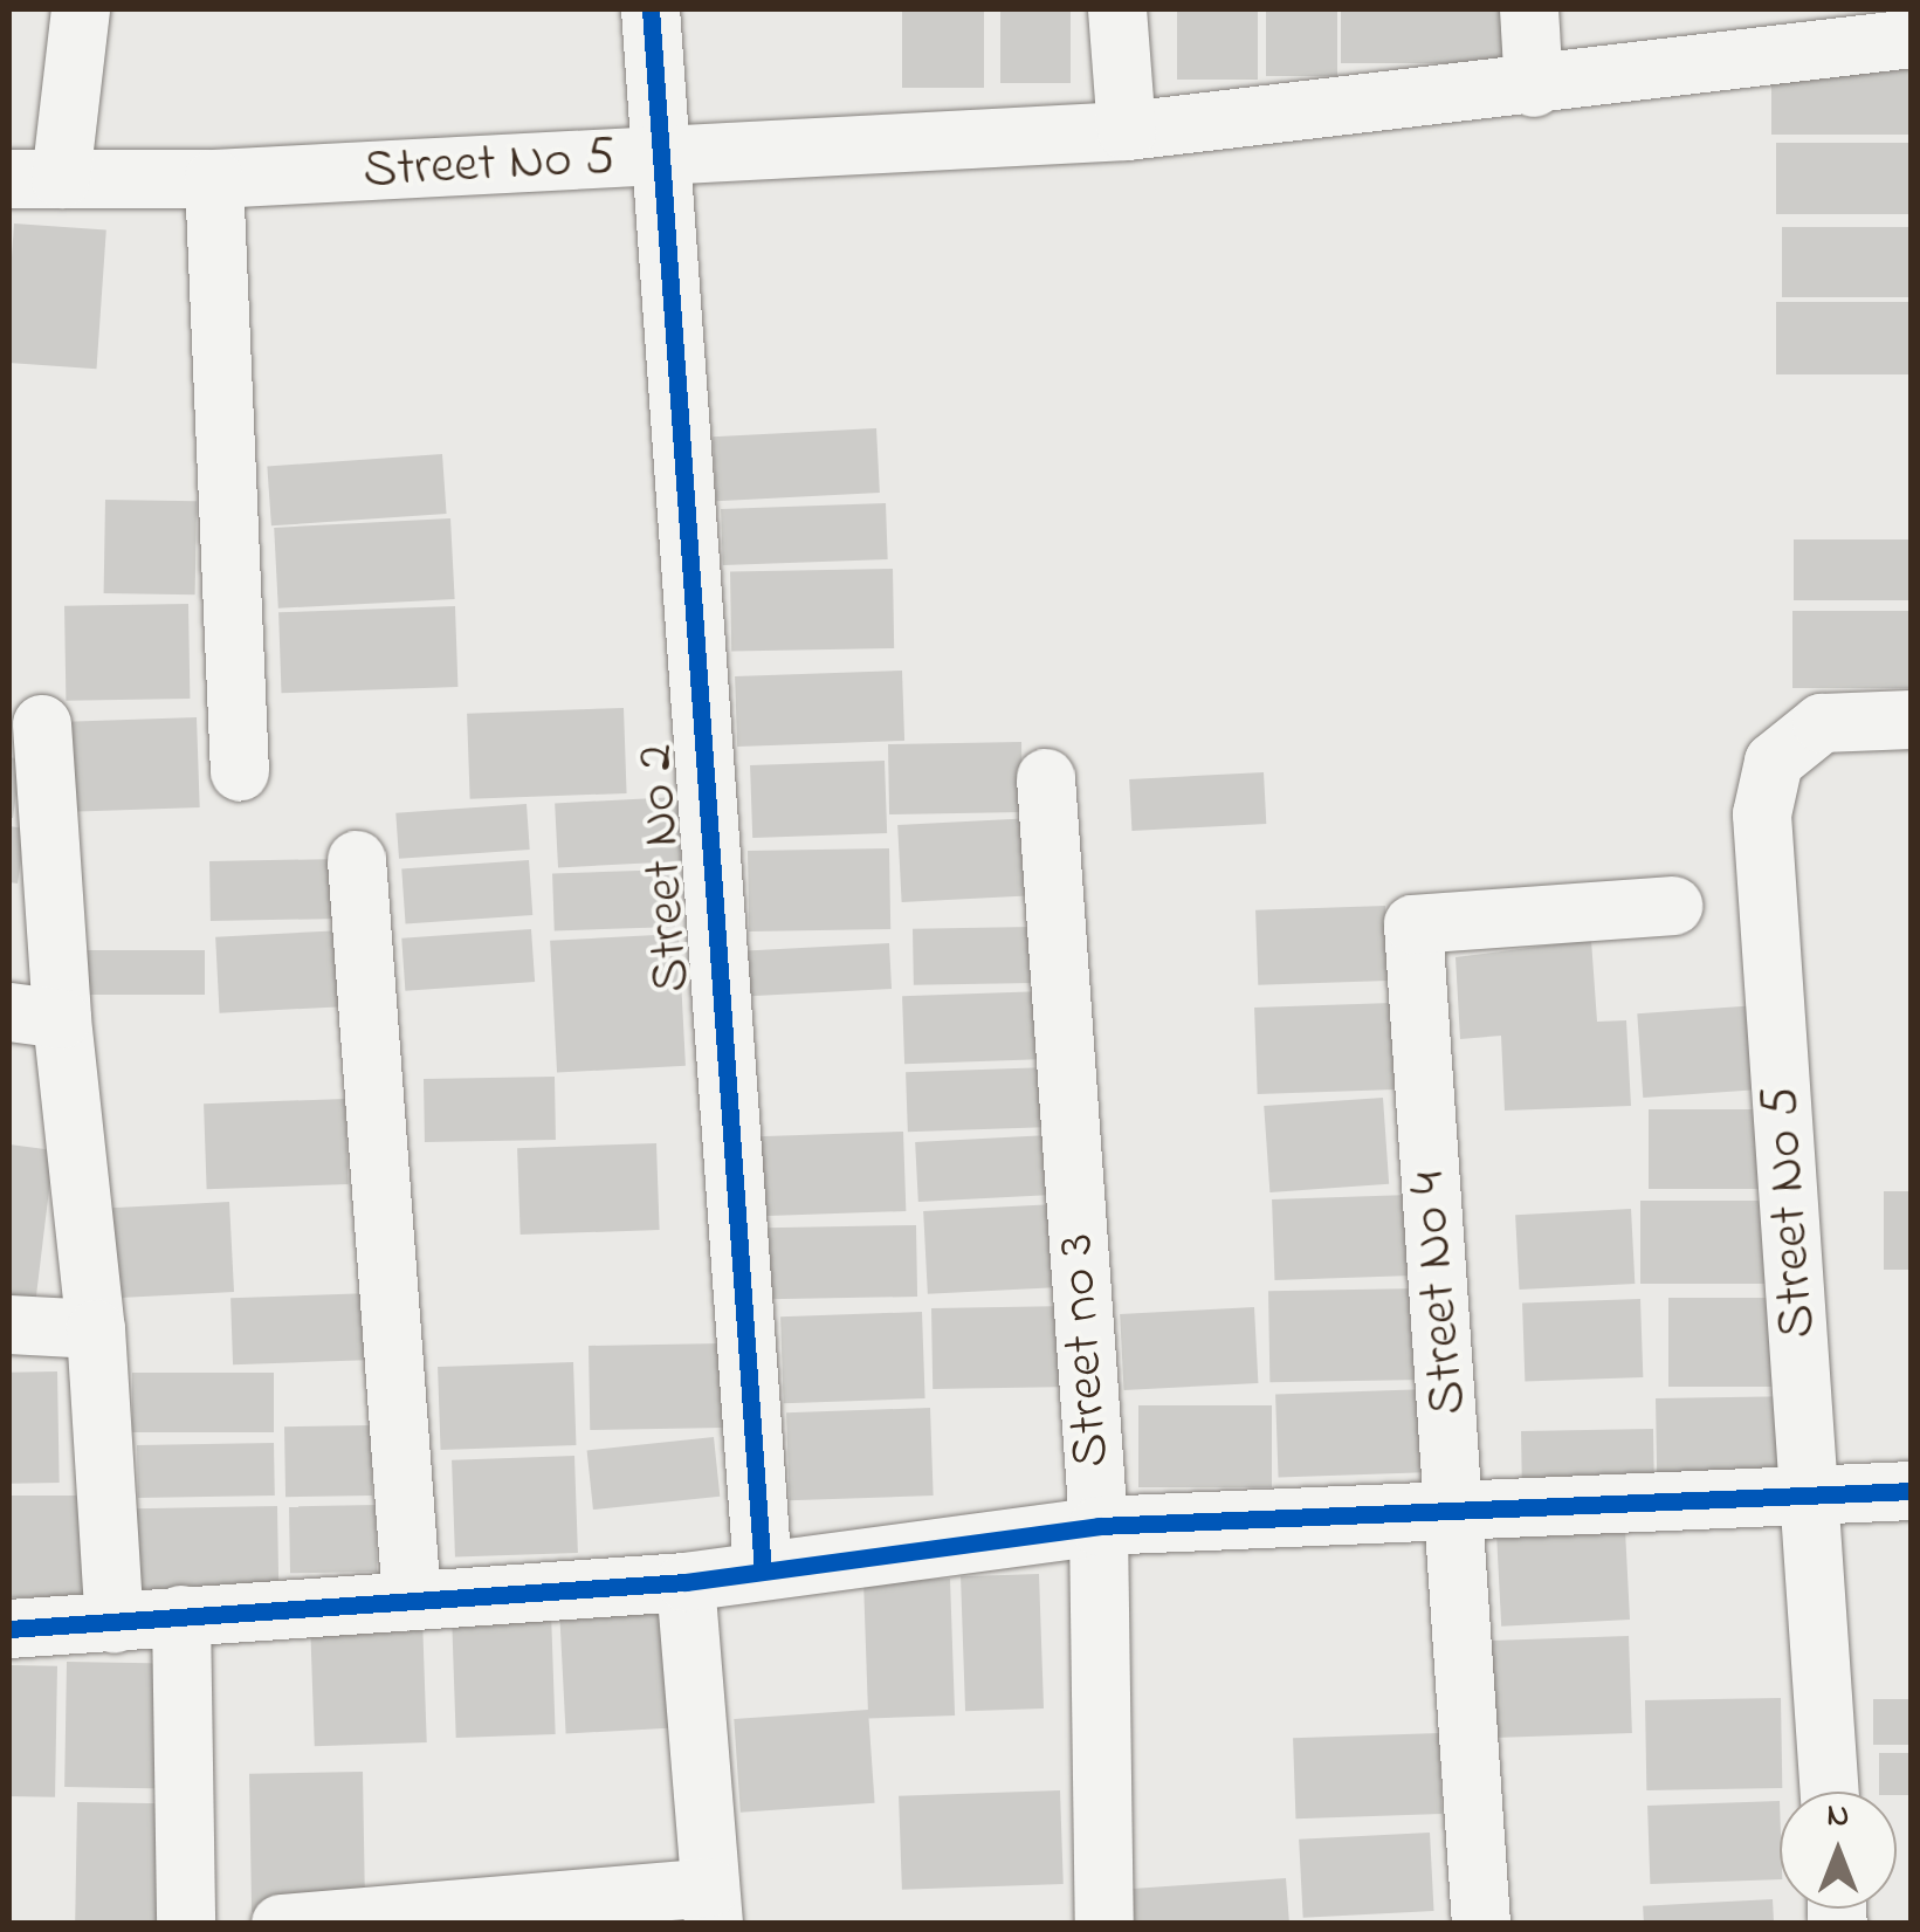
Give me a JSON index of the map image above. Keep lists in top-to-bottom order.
{
  "streets": {
    "street": [
      "Street No 5",
      "Street No 2",
      "Street No 4",
      "Street no 3"
    ]
  },
  "crossings": [
    ["Street No 5", "Street No 2"]
  ],
  "north": "top"
}
